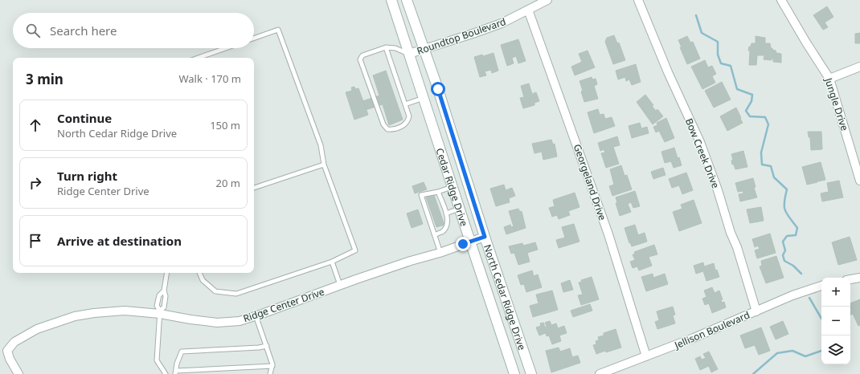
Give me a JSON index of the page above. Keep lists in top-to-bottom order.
{
  "streets": {
    "main road": ["Cedar Ridge Drive", "North Cedar Ridge Drive"],
    "street": [
      "Roundtop Boulevard",
      "Jungle Drive",
      "Bow Creek Drive",
      "Georgeland Drive",
      "Ridge Center Drive",
      "Jellison Boulevard"
    ]
  },
  "crossings": [
    ["Roundtop Boulevard", "Georgeland Drive"],
    ["Roundtop Boulevard", "Cedar Ridge Drive"],
    ["Roundtop Boulevard", "North Cedar Ridge Drive"],
    ["Bow Creek Drive", "Jellison Boulevard"],
    ["Georgeland Drive", "Jellison Boulevard"],
    ["Cedar Ridge Drive", "Ridge Center Drive"],
    ["North Cedar Ridge Drive", "Ridge Center Drive"]
  ],
  "page": {
    "search": "Search here",
    "heading": ["3 min", "Walk · 170 m"],
    "list": [
      ["Continue", "North Cedar Ridge Drive", "150 m"],
      ["Turn right", "Ridge Center Drive", "20 m"],
      "Arrive at destination"
    ],
    "map_buttons": ["+", "−"]
  }
}
